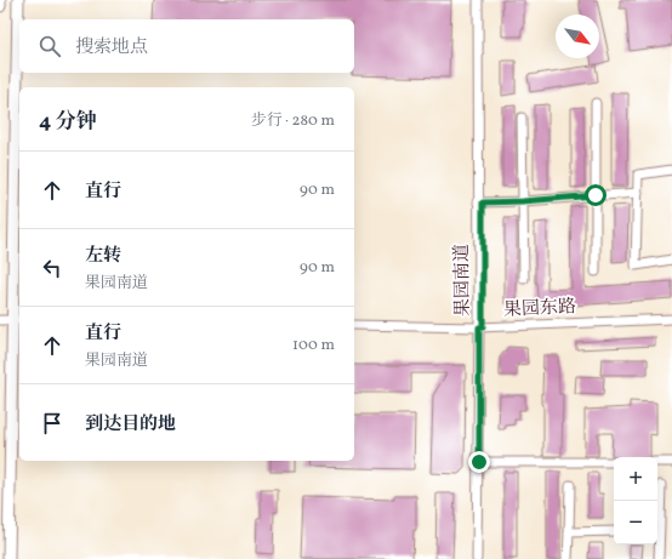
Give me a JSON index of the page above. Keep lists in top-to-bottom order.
{
  "streets": {
    "street": ["果园南道", "果园东路"]
  },
  "crossings": [
    ["果园南道", "果园东路"]
  ],
  "north": "bottom right",
  "page": {
    "search": "搜索地点",
    "heading": ["4 分钟", "步行 · 280 m"],
    "list": [
      ["直行", "90 m"],
      ["左转", "果园南道", "90 m"],
      ["直行", "果园南道", "100 m"],
      "到达目的地"
    ],
    "map_buttons": ["+", "−"]
  }
}
